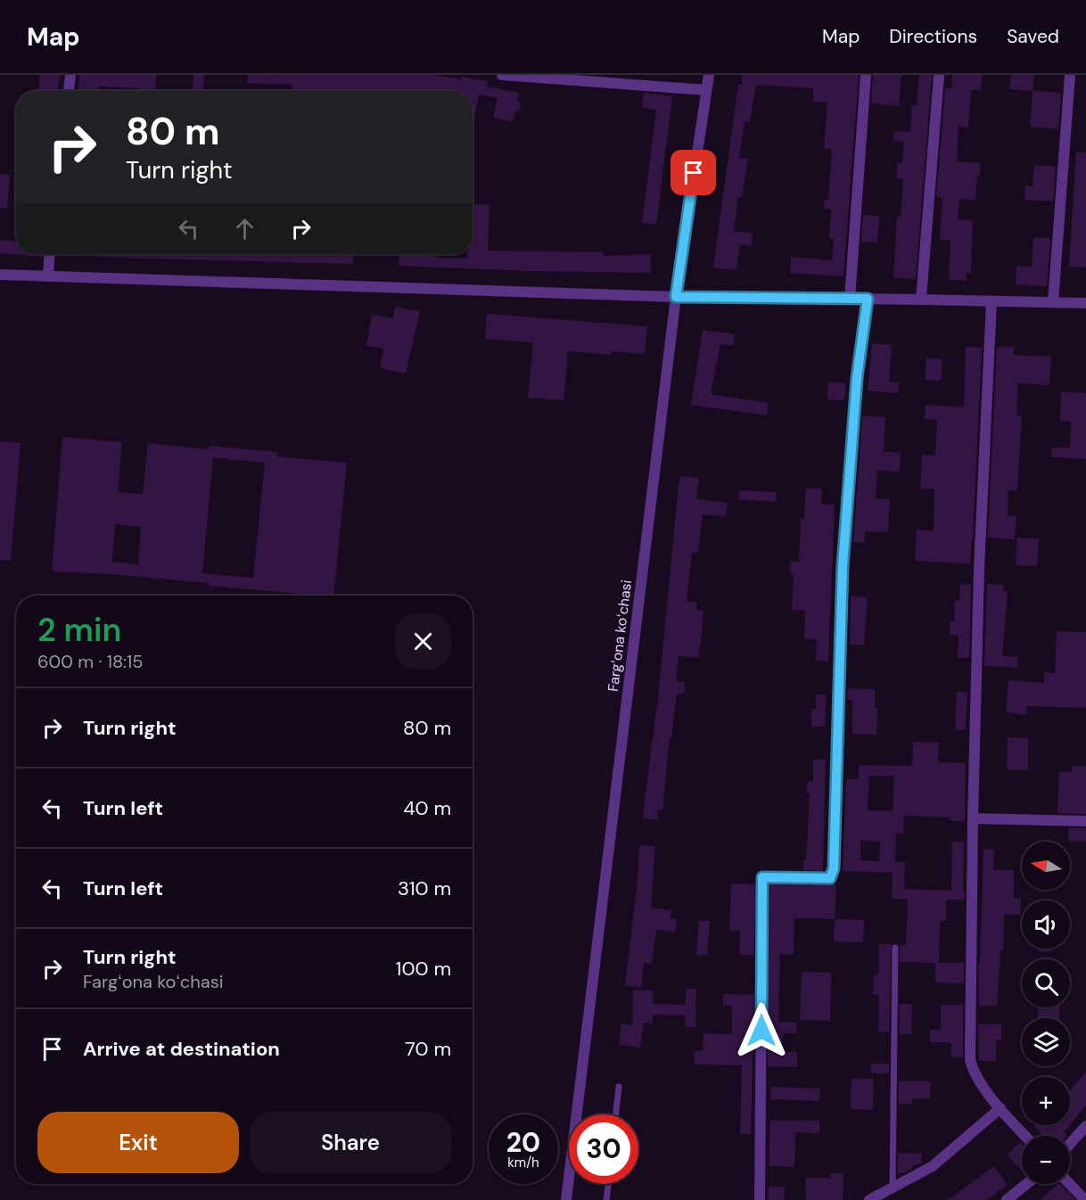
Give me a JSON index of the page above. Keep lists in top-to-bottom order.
{
  "streets": {
    "street": ["Fargʻona koʻchasi"]
  },
  "north": "left",
  "page": {
    "header": "Map",
    "nav": ["Map", "Directions", "Saved"],
    "turn": ["80 m", "Turn right"],
    "heading": ["2 min", "600 m · 18:15"],
    "list": [
      {
        "name": "Turn right",
        "value": "80 m"
      },
      {
        "name": "Turn left",
        "value": "40 m"
      },
      {
        "name": "Turn left",
        "value": "310 m"
      },
      {
        "name": "Turn right",
        "note": "Fargʻona koʻchasi",
        "value": "100 m"
      },
      {
        "name": "Arrive at destination",
        "value": "70 m"
      }
    ],
    "map_buttons": ["+", "−"],
    "buttons": ["Exit", "Share"],
    "speed": "20 km/h",
    "limit": "30"
  }
}
